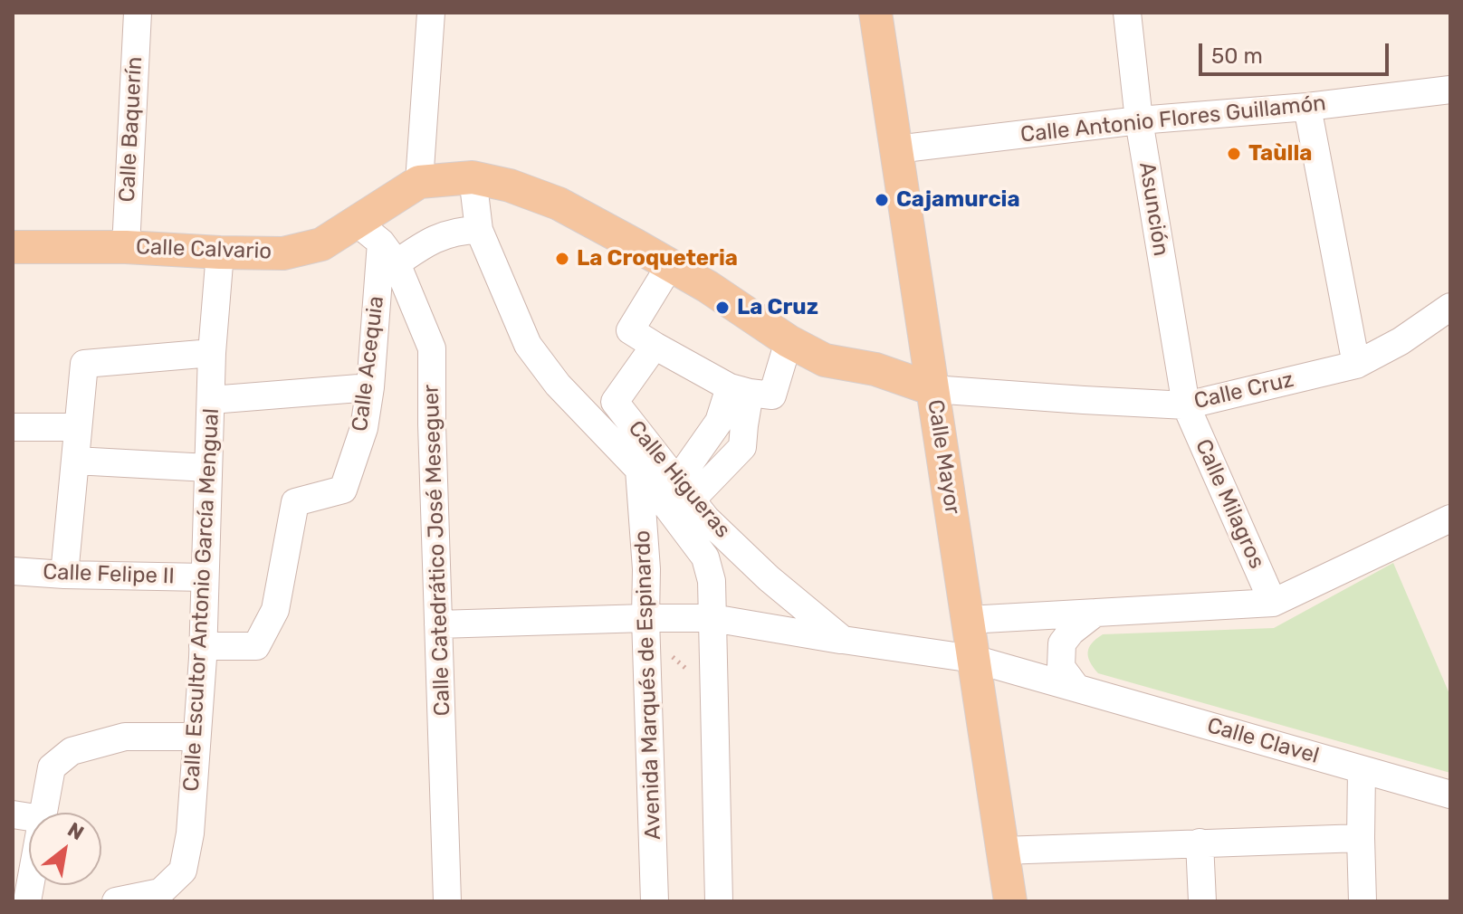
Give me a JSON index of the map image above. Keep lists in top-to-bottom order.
{
  "streets": {
    "main road": ["Calle Calvario", "Calle Mayor"],
    "street": [
      "Calle Antonio Flores Guillamón",
      "Calle Baquerín",
      "Asunción",
      "Calle Acequia",
      "Calle Cruz",
      "Calle Higueras",
      "Calle Milagros",
      "Calle Catedrático José Meseguer",
      "Calle Felipe II",
      "Calle Escultor Antonio García Mengual",
      "Avenida Marqués de Espinardo",
      "Calle Clavel"
    ]
  },
  "crossings": [
    ["Calle Antonio Flores Guillamón", "Asunción"],
    ["Calle Antonio Flores Guillamón", "Calle Mayor"],
    ["Calle Baquerín", "Calle Calvario"],
    ["Asunción", "Calle Cruz"],
    ["Asunción", "Calle Milagros"],
    ["Calle Calvario", "Calle Acequia"],
    ["Calle Calvario", "Calle Cruz"],
    ["Calle Calvario", "Calle Mayor"],
    ["Calle Calvario", "Calle Catedrático José Meseguer"],
    ["Calle Calvario", "Calle Escultor Antonio García Mengual"],
    ["Calle Calvario", "Avenida Marqués de Espinardo"],
    ["Calle Acequia", "Calle Catedrático José Meseguer"],
    ["Calle Acequia", "Calle Escultor Antonio García Mengual"],
    ["Calle Cruz", "Calle Mayor"],
    ["Calle Cruz", "Calle Milagros"],
    ["Calle Mayor", "Calle Clavel"],
    ["Calle Felipe II", "Calle Escultor Antonio García Mengual"]
  ],
  "places": [
    "Taùlla",
    "Cajamurcia",
    "La Croqueteria",
    "La Cruz"
  ],
  "scale_bar": "50 m",
  "north": "top right"
}
